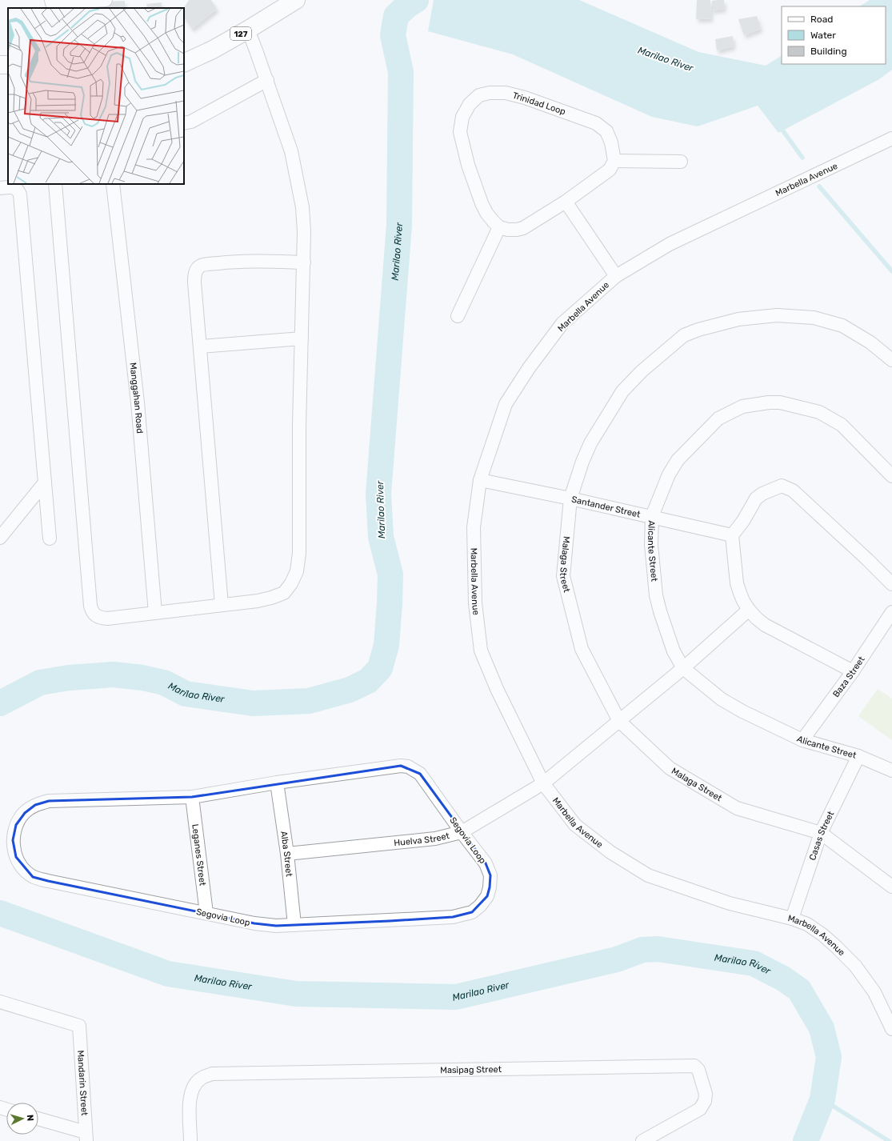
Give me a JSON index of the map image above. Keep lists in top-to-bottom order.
{
  "streets": {
    "main road": ["127"],
    "street": [
      "Trinidad Loop",
      "Marbella Avenue",
      "Manggahan Road",
      "Santander Street",
      "Alicante Street",
      "Malaga Street",
      "Baza Street",
      "Casas Street",
      "Huelva Street",
      "Segovia Loop",
      "Alba Street",
      "Leganes Street",
      "Masipag Street",
      "Mandarin Street"
    ]
  },
  "crossings": [
    ["Marbella Avenue", "Santander Street"],
    ["Marbella Avenue", "Casas Street"],
    ["Marbella Avenue", "Huelva Street"],
    ["Santander Street", "Alicante Street"],
    ["Santander Street", "Malaga Street"],
    ["Alicante Street", "Baza Street"],
    ["Alicante Street", "Casas Street"],
    ["Alicante Street", "Huelva Street"],
    ["Malaga Street", "Casas Street"],
    ["Malaga Street", "Huelva Street"],
    ["Huelva Street", "Segovia Loop"],
    ["Huelva Street", "Alba Street"],
    ["Segovia Loop", "Alba Street"],
    ["Segovia Loop", "Leganes Street"]
  ],
  "water": ["Marilao River"],
  "legend": ["Road", "Water", "Building"],
  "north": "right"
}
